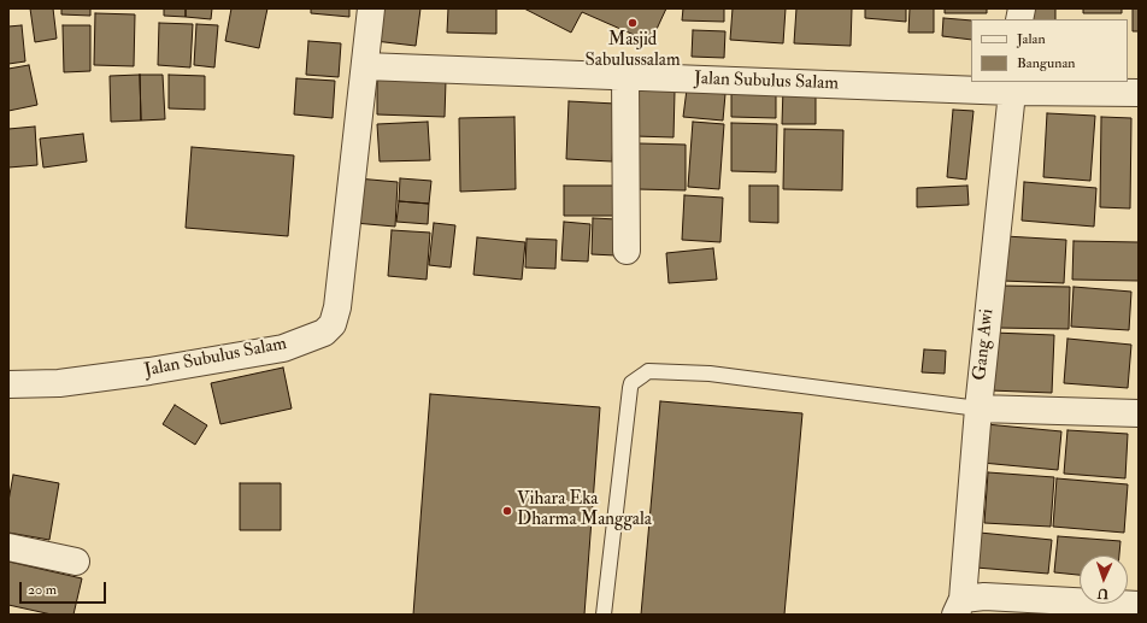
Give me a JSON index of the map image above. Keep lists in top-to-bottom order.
{
  "streets": {
    "street": ["Jalan Subulus Salam", "Gang Awi"]
  },
  "crossings": [
    ["Jalan Subulus Salam", "Gang Awi"]
  ],
  "places": ["Masjid Sabulussalam", "Vihara Eka Dharma Manggala"],
  "legend": ["Jalan", "Bangunan"],
  "scale_bar": "20 m",
  "north": "bottom"
}
